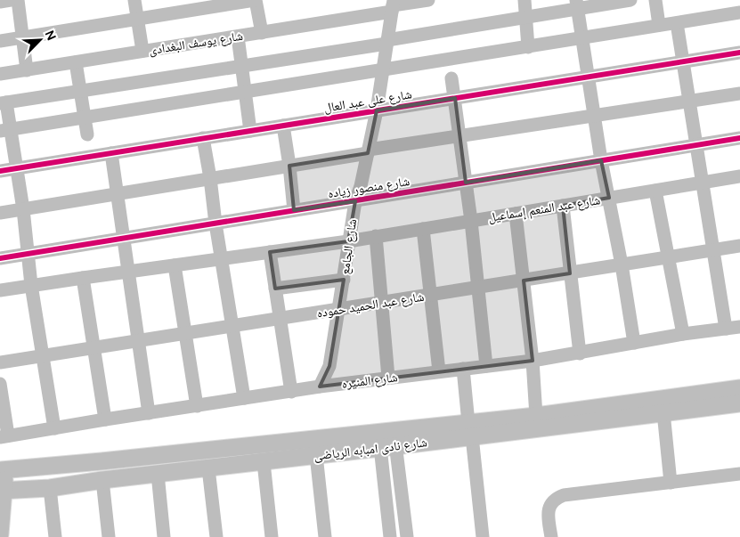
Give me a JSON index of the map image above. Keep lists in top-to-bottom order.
{
  "streets": {
    "main road": ["شارع نادى امبابه الرياضى"],
    "street": [
      "شارع يوسف البغدادى",
      "شارع على عبد العال",
      "شارع منصور زياده",
      "شارع عبد المنعم إسماعيل",
      "شارع الجامع",
      "شارع عبد الحميد حموده",
      "شارع المنيره"
    ]
  },
  "crossings": [
    ["شارع يوسف البغدادى", "شارع الجامع"],
    ["شارع على عبد العال", "شارع الجامع"],
    ["شارع منصور زياده", "شارع الجامع"],
    ["شارع عبد المنعم إسماعيل", "شارع الجامع"],
    ["شارع الجامع", "شارع عبد الحميد حموده"],
    ["شارع الجامع", "شارع المنيره"]
  ],
  "north": "top right"
}
